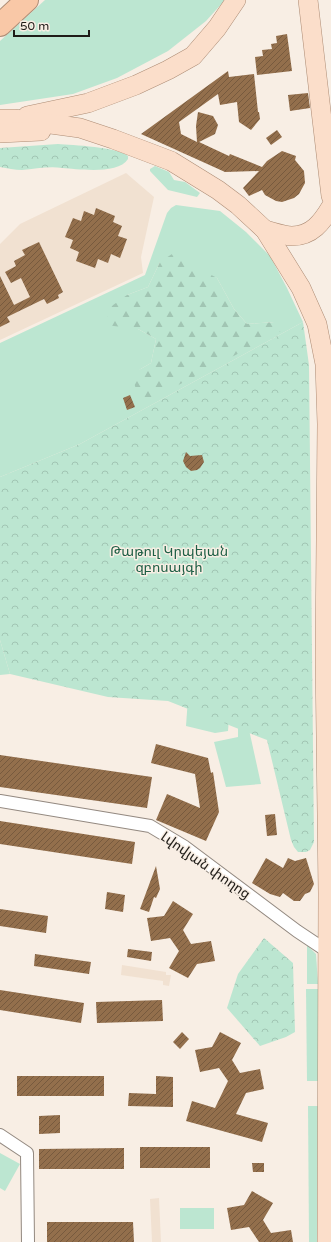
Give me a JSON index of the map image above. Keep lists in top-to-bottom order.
{
  "streets": {
    "street": ["Լվովյան փողոց"]
  },
  "parks": ["Թաթուլ Կրպեյան զբոսայգի"],
  "scale_bar": "50 m"
}
